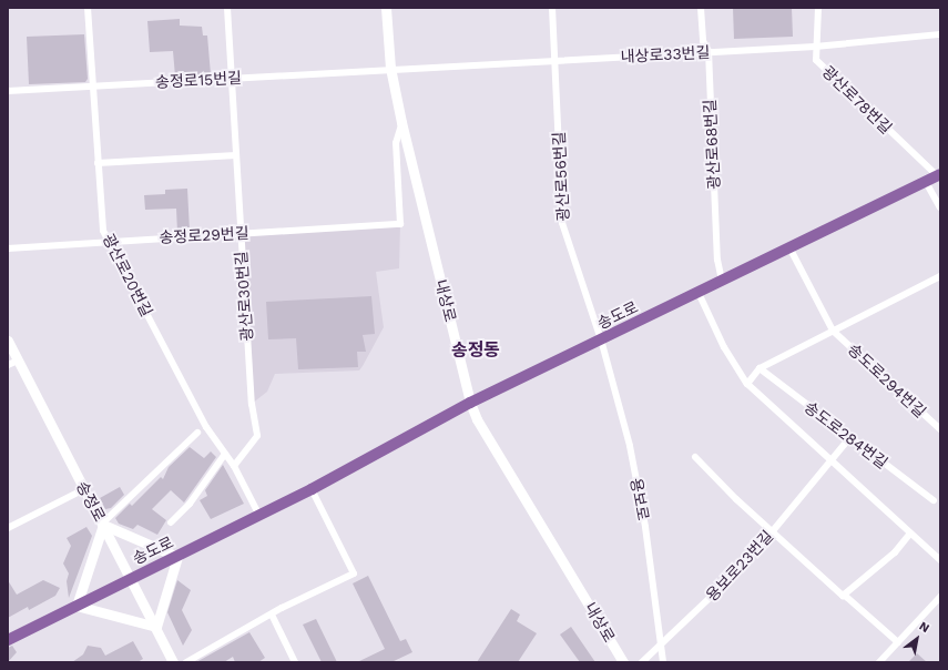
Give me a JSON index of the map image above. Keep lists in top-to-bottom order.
{
  "streets": {
    "main road": ["내상로", "송도로", "송정로"],
    "street": [
      "내상로33번길",
      "송정로15번길",
      "광산로78번길",
      "광산로68번길",
      "광산로56번길",
      "송정로29번길",
      "광산로20번길",
      "광산로30번길",
      "송도로294번길",
      "송도로284번길",
      "용보로",
      "용보로23번길"
    ]
  },
  "crossings": [
    ["내상로33번길", "송정로15번길"],
    ["내상로33번길", "광산로78번길"],
    ["내상로33번길", "광산로68번길"],
    ["내상로33번길", "광산로56번길"],
    ["내상로33번길", "내상로"],
    ["송정로15번길", "광산로20번길"],
    ["송정로15번길", "광산로30번길"],
    ["송정로15번길", "내상로"],
    ["광산로78번길", "송도로"],
    ["광산로68번길", "송도로"],
    ["광산로56번길", "송도로"],
    ["광산로56번길", "용보로"],
    ["송정로29번길", "광산로20번길"],
    ["송정로29번길", "광산로30번길"],
    ["송정로29번길", "내상로"],
    ["광산로20번길", "광산로30번길"],
    ["광산로20번길", "송도로"],
    ["내상로", "송도로"],
    ["송도로", "송도로294번길"],
    ["송도로", "용보로"],
    ["송도로", "송정로"],
    ["송도로294번길", "송도로284번길"],
    ["송도로284번길", "용보로23번길"],
    ["용보로", "용보로23번길"]
  ],
  "districts": ["송정동"],
  "north": "top right"
}
